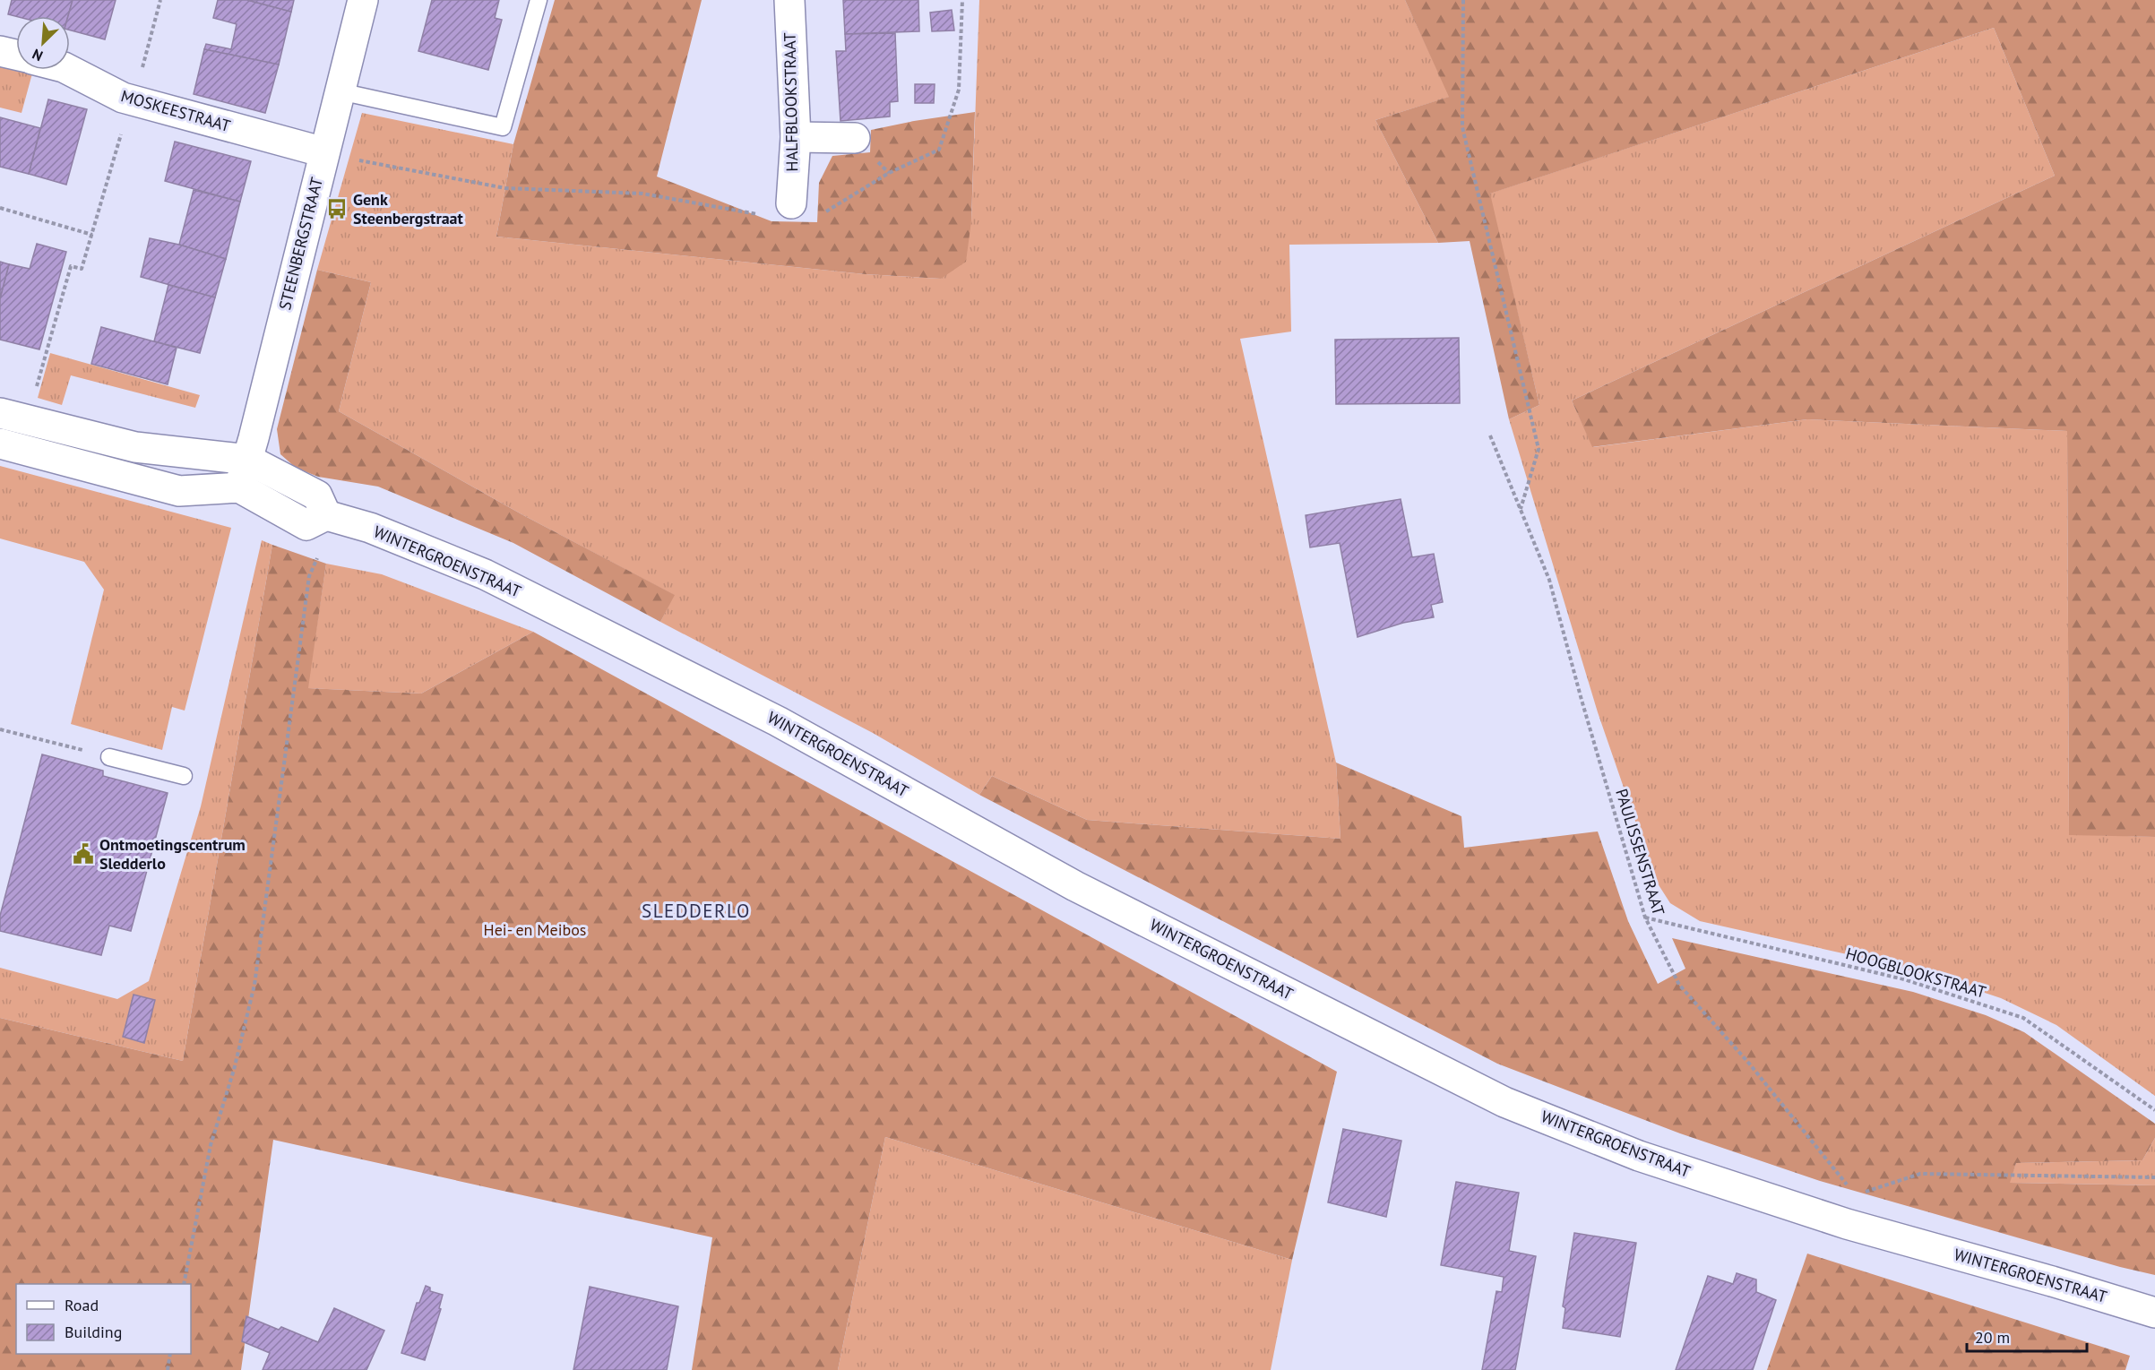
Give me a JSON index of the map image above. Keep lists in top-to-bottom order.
{
  "streets": {
    "street": [
      "HALFBLOOKSTRAAT",
      "MOSKEESTRAAT",
      "STEENBERGSTRAAT",
      "WINTERGROENSTRAAT"
    ],
    "path": ["PAULISSENSTRAAT", "HOOGBLOOKSTRAAT"]
  },
  "crossings": [
    ["MOSKEESTRAAT", "STEENBERGSTRAAT"],
    ["PAULISSENSTRAAT", "HOOGBLOOKSTRAAT"]
  ],
  "districts": ["SLEDDERLO"],
  "parks": ["Hei- en Meibos"],
  "places": {
    "bus stop": ["Genk Steenbergstraat"],
    "public building": ["Ontmoetingscentrum Sledderlo"]
  },
  "legend": ["Road", "Building"],
  "scale_bar": "20 m",
  "north": "bottom left"
}
